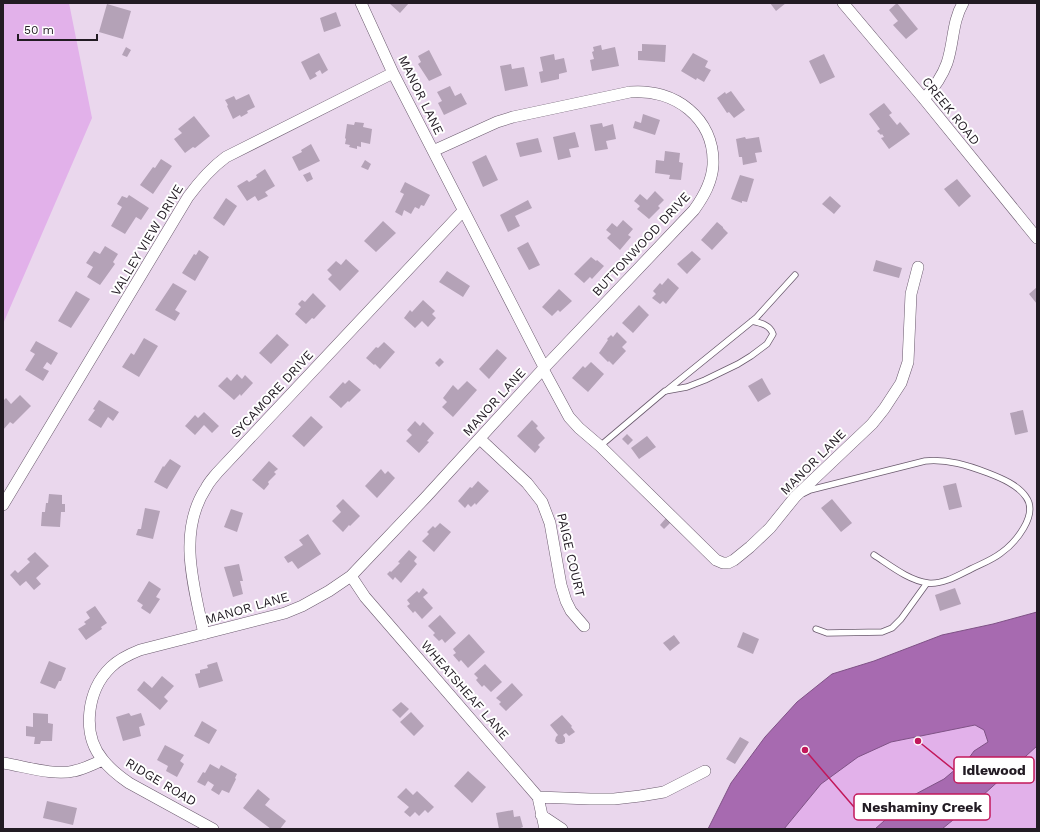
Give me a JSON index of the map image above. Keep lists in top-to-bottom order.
{
  "streets": {
    "street": [
      "MANOR LANE",
      "CREEK ROAD",
      "VALLEY VIEW DRIVE",
      "BUTTONWOOD DRIVE",
      "SYCAMORE DRIVE",
      "PAIGE COURT",
      "WHEATSHEAF LANE",
      "RIDGE ROAD"
    ]
  },
  "crossings": [
    ["MANOR LANE", "VALLEY VIEW DRIVE"],
    ["MANOR LANE", "BUTTONWOOD DRIVE"],
    ["MANOR LANE", "SYCAMORE DRIVE"],
    ["MANOR LANE", "PAIGE COURT"],
    ["MANOR LANE", "WHEATSHEAF LANE"],
    ["MANOR LANE", "RIDGE ROAD"]
  ],
  "places": ["Idlewood", "Neshaminy Creek"],
  "scale_bar": "50 m"
}
